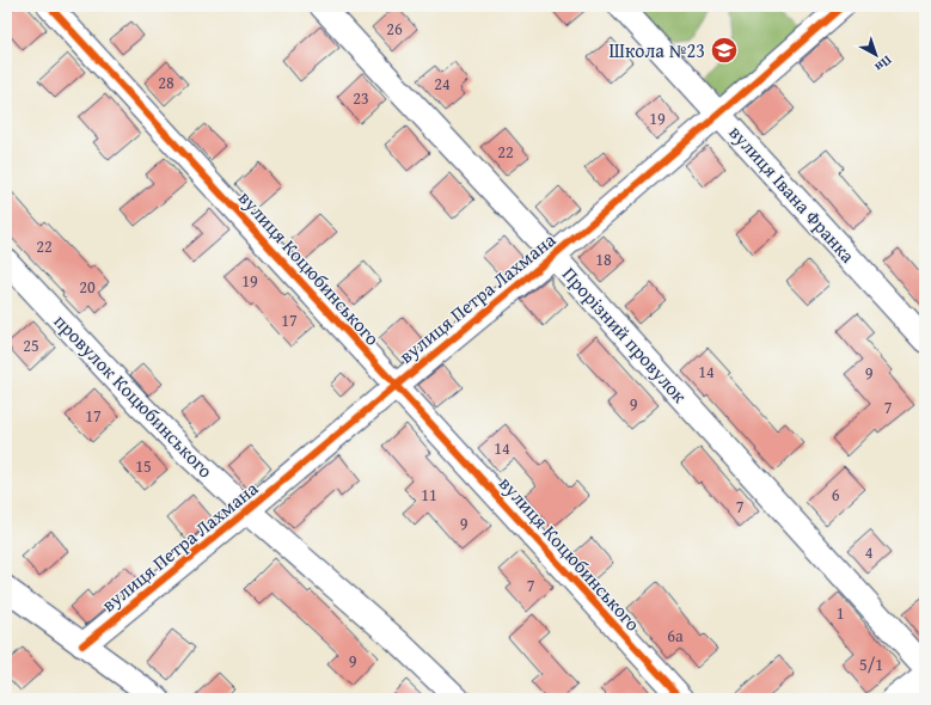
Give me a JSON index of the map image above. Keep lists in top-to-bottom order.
{
  "streets": {
    "street": [
      "вулиця Івана Франка",
      "вулиця Коцюбинського",
      "вулиця Петра Лахмана",
      "Прорізний провулок",
      "провулок Коцюбинського"
    ]
  },
  "crossings": [
    ["вулиця Івана Франка", "вулиця Петра Лахмана"],
    ["вулиця Коцюбинського", "вулиця Петра Лахмана"],
    ["вулиця Петра Лахмана", "Прорізний провулок"],
    ["вулиця Петра Лахмана", "провулок Коцюбинського"]
  ],
  "places": {
    "school or university": ["Школа №23"]
  },
  "house_numbers": [
    "26",
    "28",
    "24",
    "23",
    "19",
    "22",
    "22",
    "18",
    "19",
    "20",
    "17",
    "25",
    "14",
    "9",
    "9",
    "7",
    "17",
    "14",
    "15",
    "11",
    "6",
    "7",
    "9",
    "4",
    "7",
    "1",
    "6а",
    "9",
    "5/1"
  ],
  "north": "bottom right"
}
